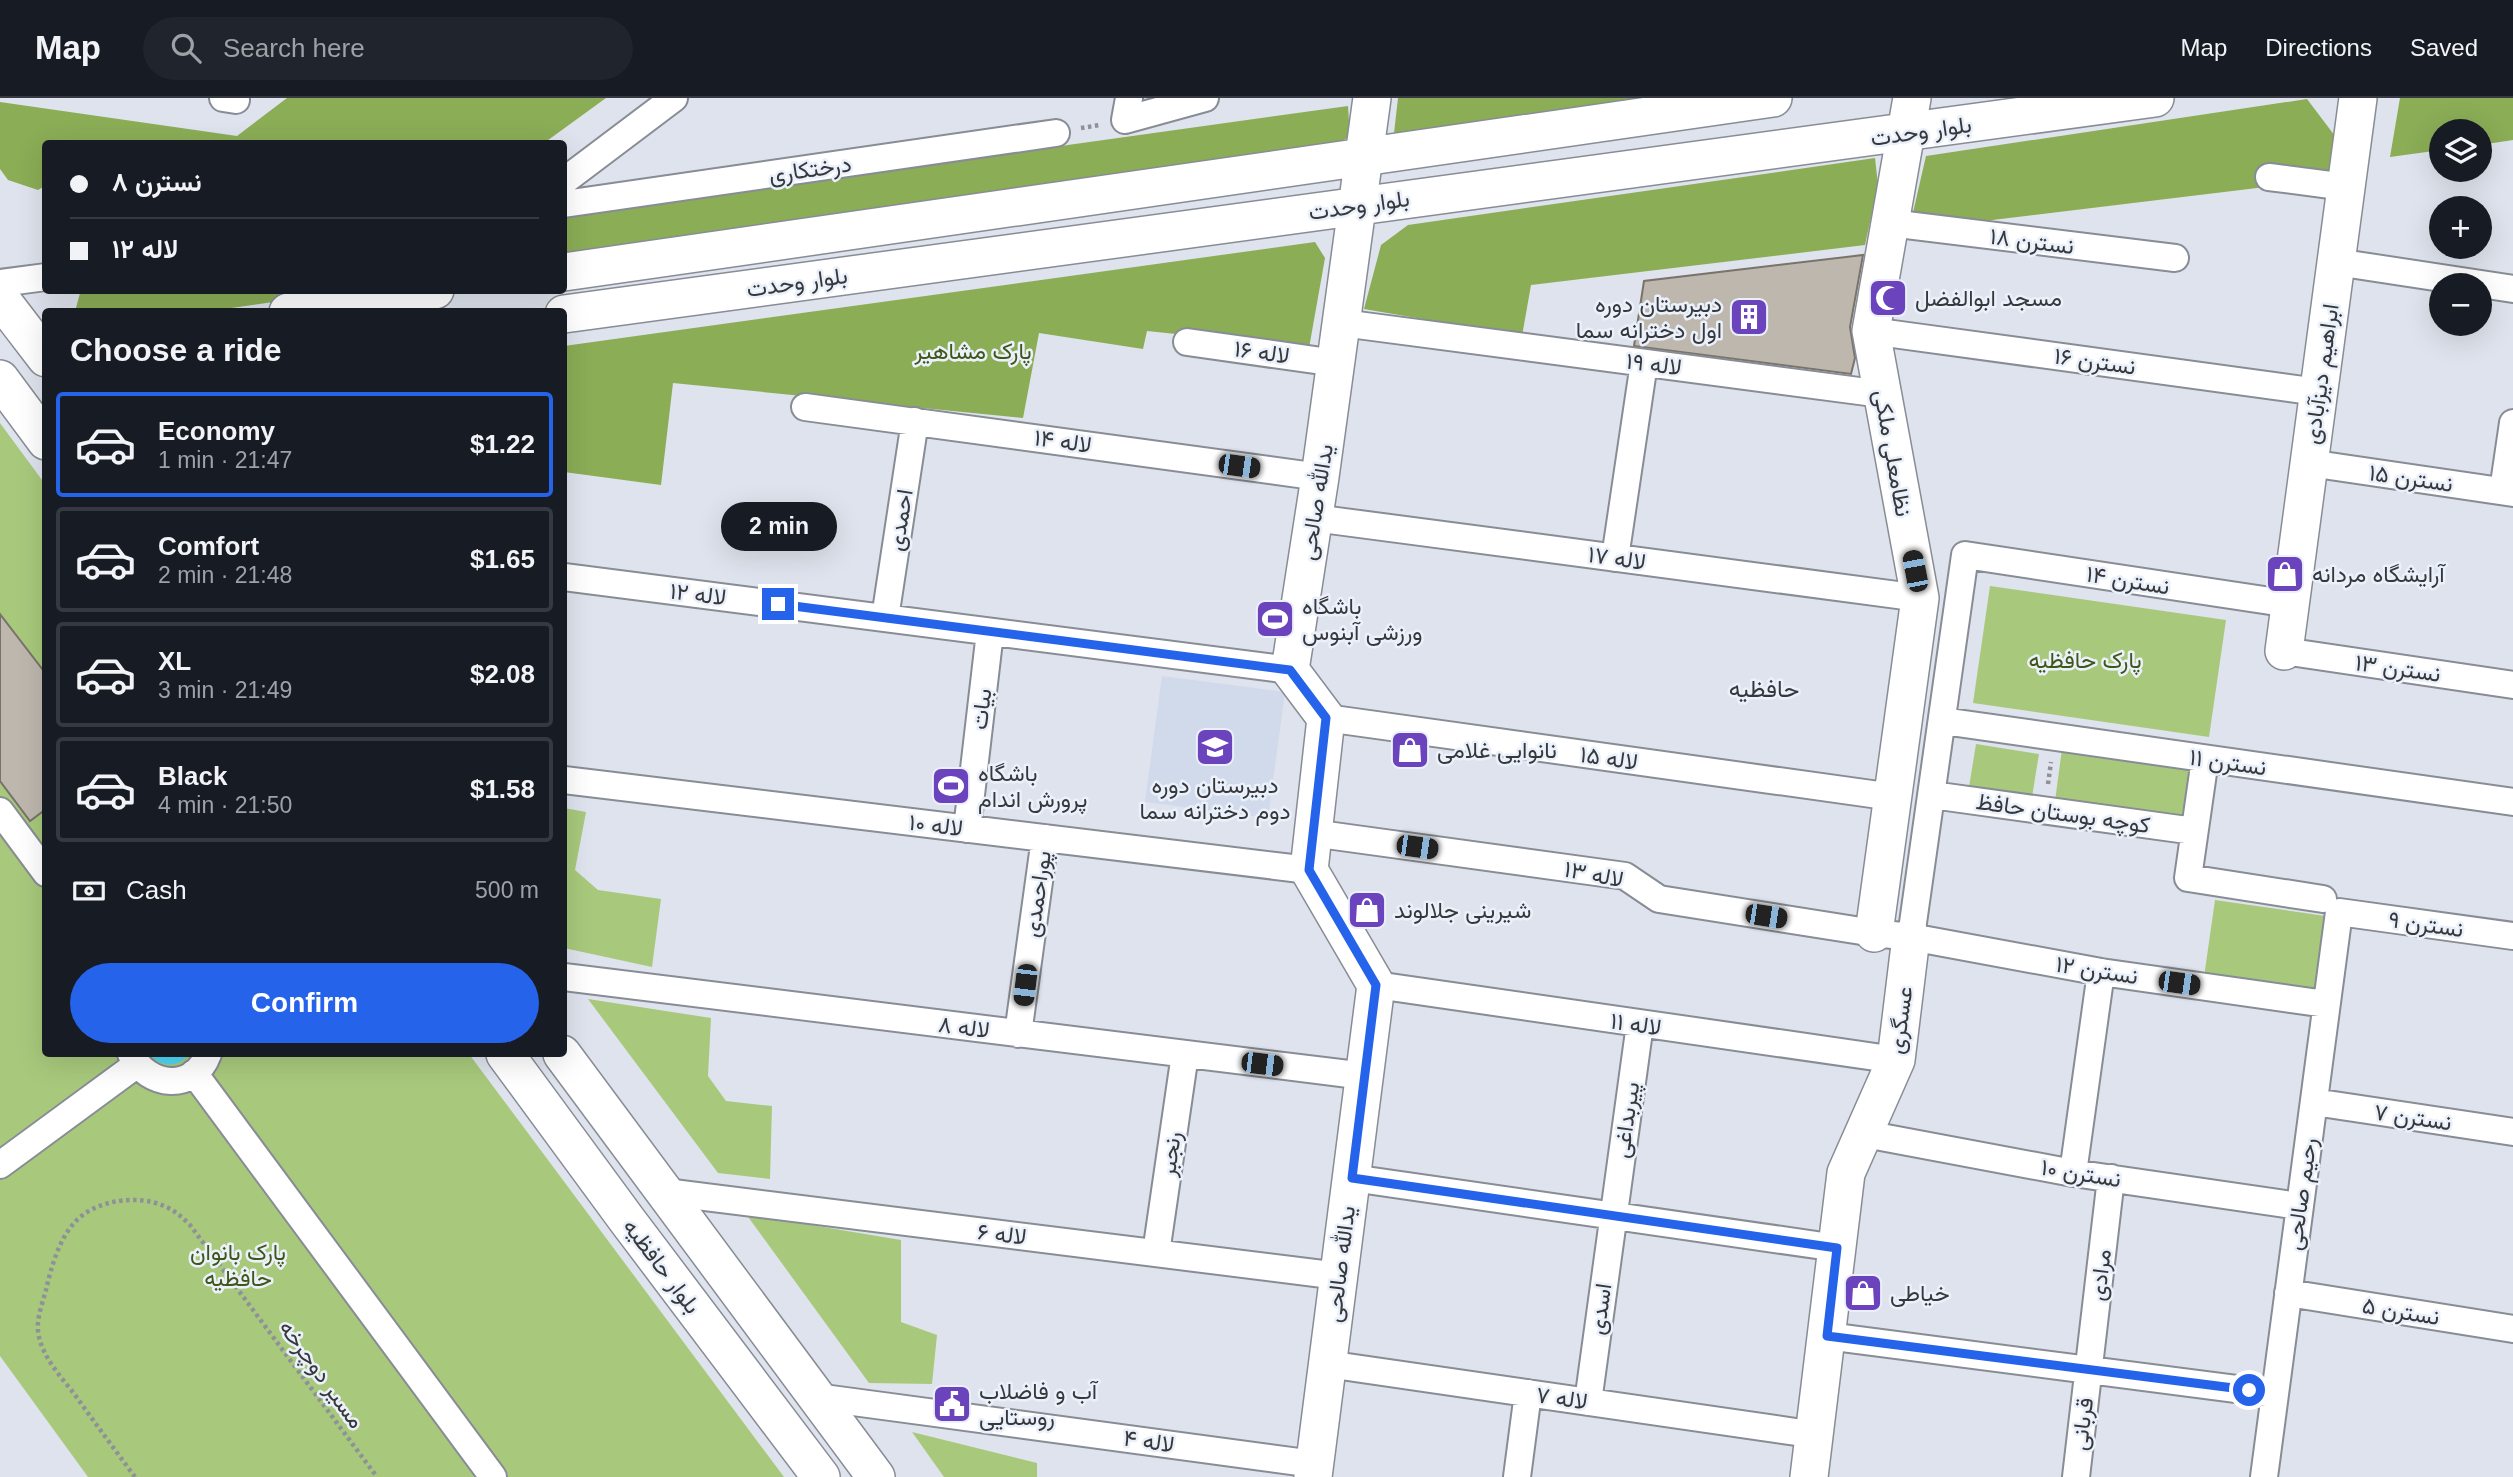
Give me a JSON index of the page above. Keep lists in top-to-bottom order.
{
  "streets": {
    "street": [
      "بلوار وحدت",
      "درختکاری",
      "نسترن ۱۸",
      "لاله ۱۶",
      "نسترن ۱۶",
      "لاله ۱۹",
      "ابراهیم دیزآبادی",
      "لاله ۱۴",
      "نظامعلی ملکی",
      "نسترن ۱۵",
      "یدالله صالحی",
      "احمدی",
      "لاله ۱۷",
      "نسترن ۱۴",
      "لاله ۱۲",
      "نسترن ۱۳",
      "بیات",
      "لاله ۱۵",
      "نسترن ۱۱",
      "کوچه بوستان حافظ",
      "لاله ۱۰",
      "لاله ۱۳",
      "پوراحمدی",
      "نسترن ۹",
      "نسترن ۱۲",
      "عسگری",
      "لاله ۱۱",
      "لاله ۸",
      "نسترن ۷",
      "پیربداغی",
      "رنجبر",
      "نسترن ۱۰",
      "رحیم صالحی",
      "لاله ۶",
      "بلوار حافظیه",
      "مرادی",
      "اسدی",
      "نسترن ۵",
      "لاله ۷",
      "قربانی",
      "لاله ۴"
    ],
    "path": ["مسیر دوچرخه"]
  },
  "crossings": [
    ["بلوار وحدت", "نظامعلی ملکی"],
    ["بلوار وحدت", "یدالله صالحی"],
    ["نسترن ۱۸", "نظامعلی ملکی"],
    ["لاله ۱۶", "یدالله صالحی"],
    ["نسترن ۱۶", "ابراهیم دیزآبادی"],
    ["نسترن ۱۶", "نظامعلی ملکی"],
    ["لاله ۱۹", "نظامعلی ملکی"],
    ["لاله ۱۹", "یدالله صالحی"],
    ["ابراهیم دیزآبادی", "نسترن ۱۵"],
    ["ابراهیم دیزآبادی", "نسترن ۱۴"],
    ["ابراهیم دیزآبادی", "نسترن ۱۳"],
    ["لاله ۱۴", "یدالله صالحی"],
    ["لاله ۱۴", "احمدی"],
    ["نظامعلی ملکی", "لاله ۱۷"],
    ["نظامعلی ملکی", "لاله ۱۵"],
    ["نظامعلی ملکی", "لاله ۱۳"],
    ["یدالله صالحی", "لاله ۱۷"],
    ["یدالله صالحی", "لاله ۱۲"],
    ["یدالله صالحی", "لاله ۱۱"],
    ["یدالله صالحی", "لاله ۸"],
    ["یدالله صالحی", "لاله ۶"],
    ["یدالله صالحی", "لاله ۷"],
    ["یدالله صالحی", "لاله ۴"],
    ["احمدی", "لاله ۱۲"],
    ["نسترن ۱۴", "عسگری"],
    ["لاله ۱۲", "بیات"],
    ["بیات", "لاله ۱۰"],
    ["نسترن ۱۱", "عسگری"],
    ["کوچه بوستان حافظ", "نسترن ۹"],
    ["کوچه بوستان حافظ", "عسگری"],
    ["لاله ۱۰", "پوراحمدی"],
    ["لاله ۱۳", "نسترن ۱۲"],
    ["لاله ۱۳", "عسگری"],
    ["پوراحمدی", "لاله ۸"],
    ["نسترن ۹", "رحیم صالحی"],
    ["نسترن ۱۲", "عسگری"],
    ["نسترن ۱۲", "رحیم صالحی"],
    ["عسگری", "لاله ۱۱"],
    ["عسگری", "نسترن ۱۰"],
    ["لاله ۱۱", "پیربداغی"],
    ["لاله ۸", "رنجبر"],
    ["نسترن ۷", "رحیم صالحی"],
    ["پیربداغی", "اسدی"],
    ["رنجبر", "لاله ۶"],
    ["نسترن ۱۰", "رحیم صالحی"],
    ["نسترن ۱۰", "مرادی"],
    ["رحیم صالحی", "نسترن ۵"],
    ["لاله ۶", "بلوار حافظیه"],
    ["بلوار حافظیه", "لاله ۴"],
    ["مرادی", "قربانی"],
    ["اسدی", "لاله ۷"]
  ],
  "districts": ["حافظیه"],
  "parks": ["پارک مشاهیر", "پارک حافظیه", "پارک بانوان حافظیه"],
  "places": {
    "mosque": ["مسجد ابوالفضل"],
    "building": ["دبیرستان دوره اول دخترانه سما"],
    "shop": [
      "آرایشگاه مردانه",
      "نانوایی غلامی",
      "شیرینی جلالوند",
      "خیاطی"
    ],
    "sports": ["باشگاه ورزشی آبنوس", "باشگاه پرورش اندام"],
    "school or university": ["دبیرستان دوره دوم دخترانه سما"],
    "public building": ["آب و فاضلاب روستایی"]
  },
  "page": {
    "header": "Map",
    "search": "Search here",
    "nav": ["Map", "Directions", "Saved"],
    "map_buttons": ["+", "−"],
    "banner": ["نسترن ۸", "لاله ۱۲"],
    "heading": "Choose a ride",
    "list": [
      {
        "name": "Economy",
        "note": "1 min · 21:47",
        "value": "$1.22"
      },
      {
        "name": "Comfort",
        "note": "2 min · 21:48",
        "value": "$1.65"
      },
      {
        "name": "XL",
        "note": "3 min · 21:49",
        "value": "$2.08"
      },
      {
        "name": "Black",
        "note": "4 min · 21:50",
        "value": "$1.58"
      }
    ],
    "bubble": "2 min",
    "pay": ["Cash", "500 m"],
    "buttons": "Confirm"
  }
}
